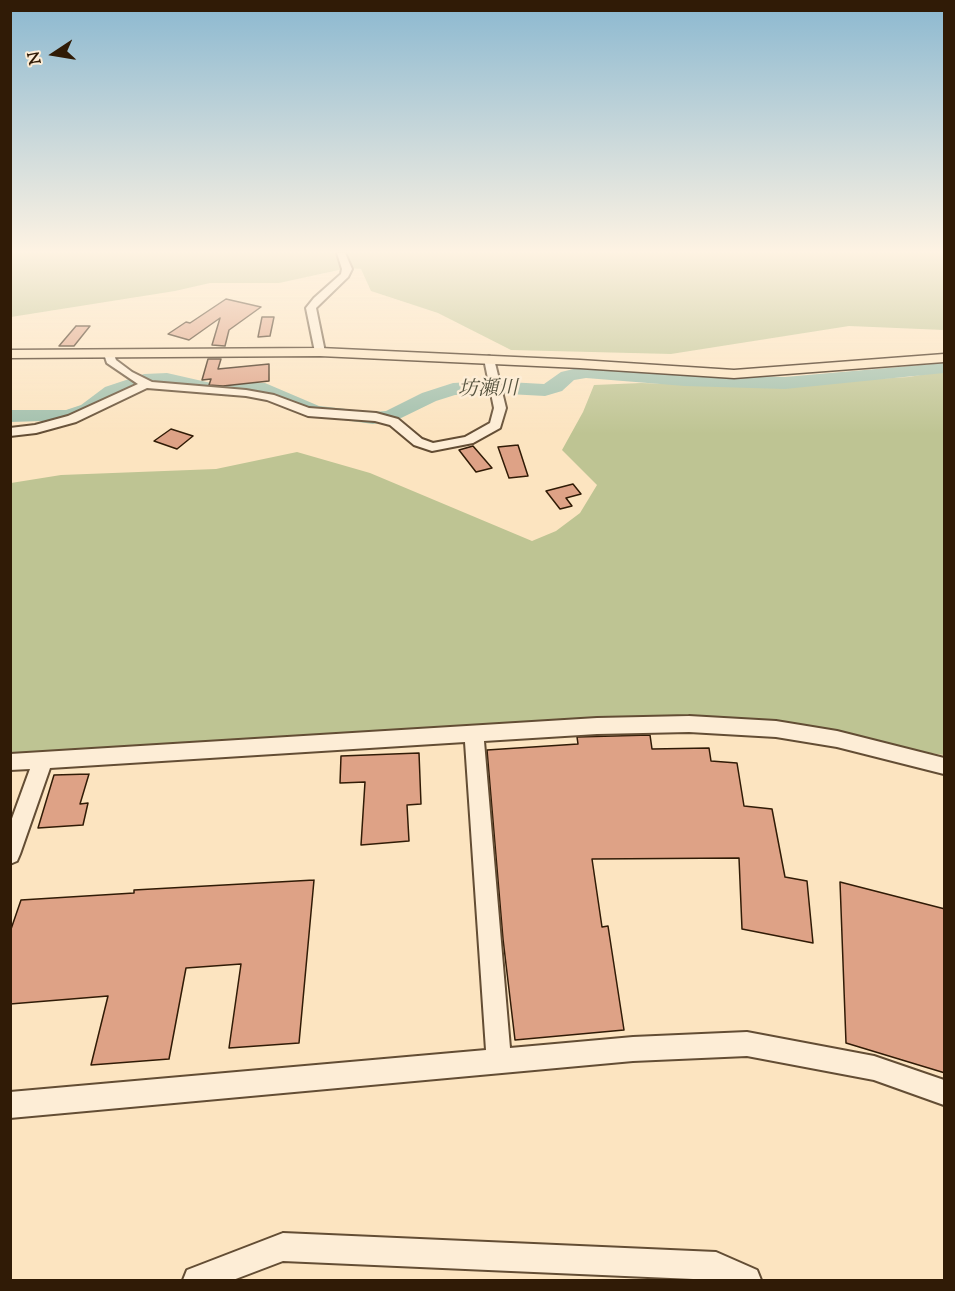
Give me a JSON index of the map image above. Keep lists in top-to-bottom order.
{
  "water": ["坊瀬川"],
  "north": "left"
}
